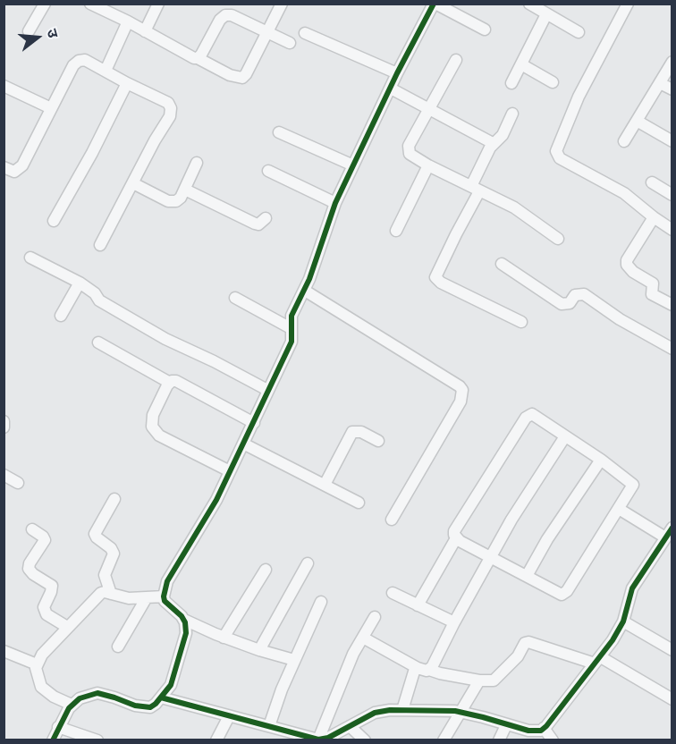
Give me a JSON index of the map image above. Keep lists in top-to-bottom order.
{
  "north": "right"
}
